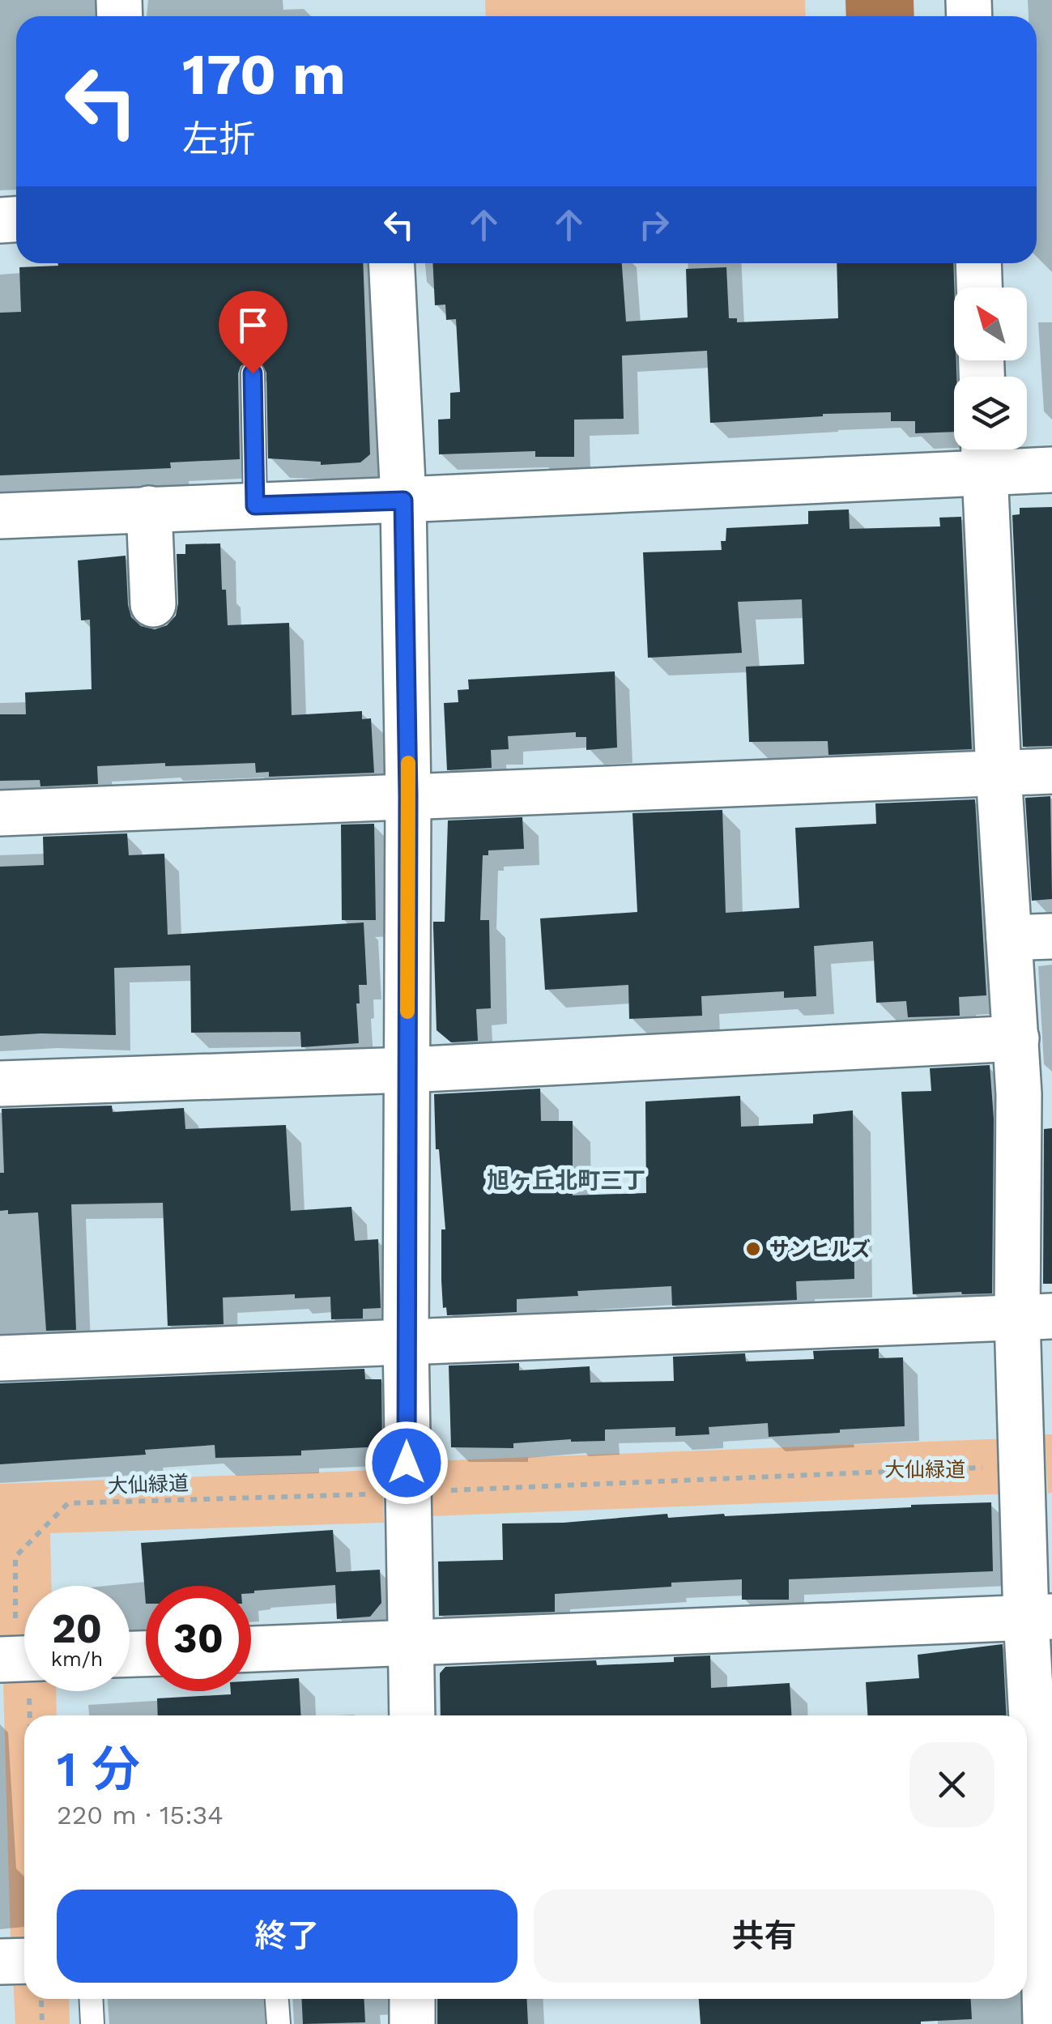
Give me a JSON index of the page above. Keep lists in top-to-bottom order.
{
  "streets": {
    "path": ["大仙緑道"]
  },
  "districts": ["旭ヶ丘北町三丁"],
  "parks": ["大仙緑道"],
  "places": ["サンヒルズ"],
  "north": "top left",
  "page": {
    "turn": ["170 m", "左折"],
    "speed": "20 km/h",
    "limit": "30",
    "heading": ["1 分", "220 m · 15:34"],
    "buttons": ["終了", "共有"]
  }
}
